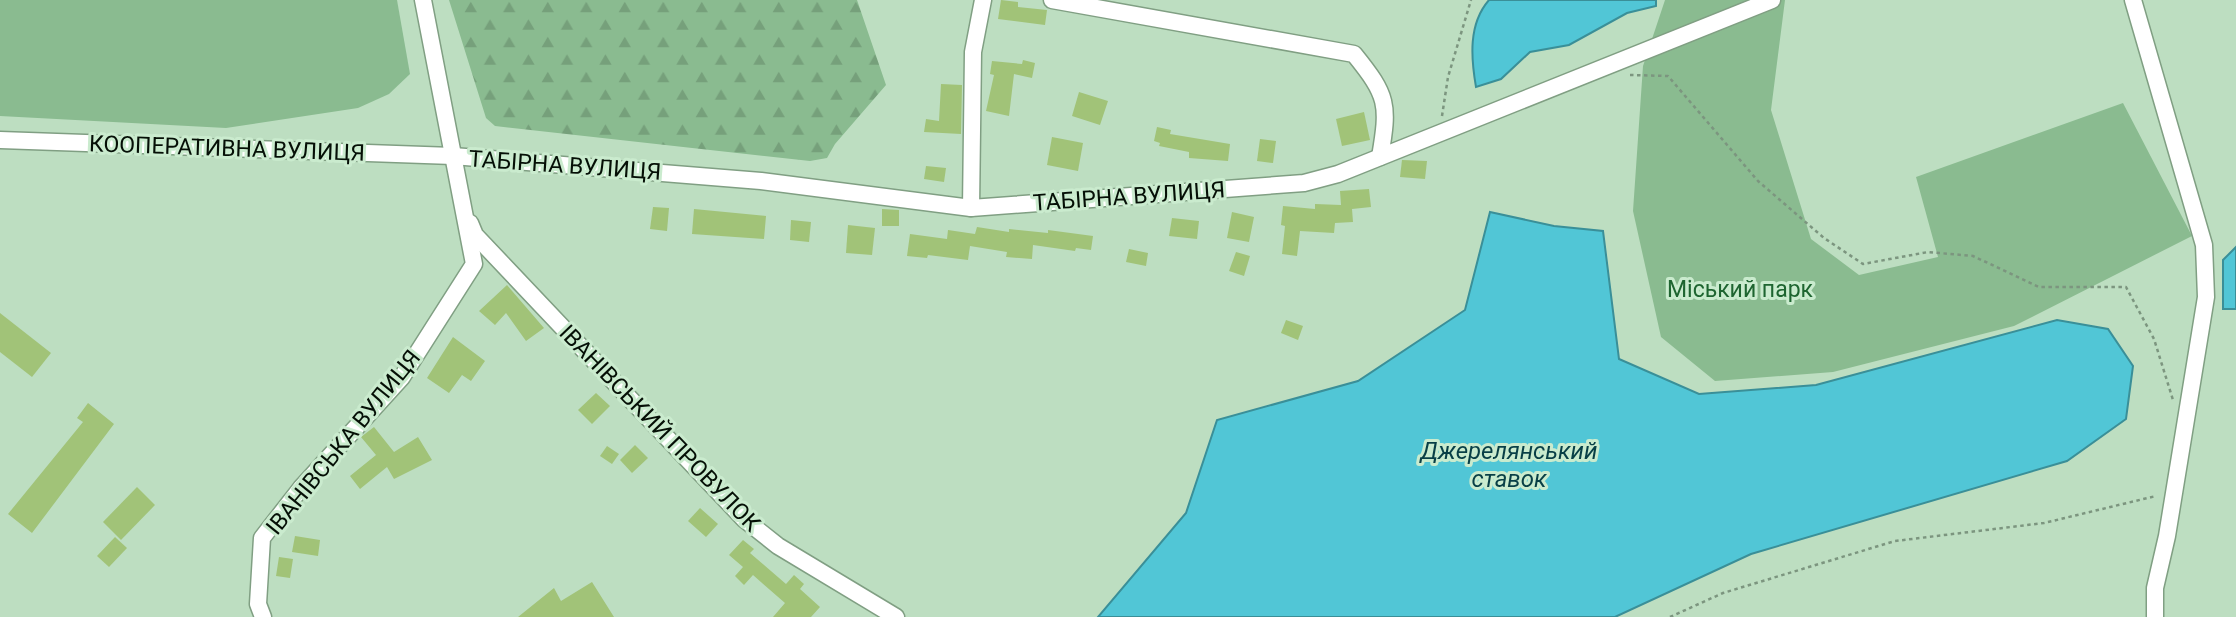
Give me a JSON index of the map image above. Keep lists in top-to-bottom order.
{
  "streets": {
    "street": [
      "КООПЕРАТИВНА ВУЛИЦЯ",
      "ТАБІРНА ВУЛИЦЯ",
      "ІВАНІВСЬКИЙ ПРОВУЛОК",
      "ІВАНІВСЬКА ВУЛИЦЯ"
    ]
  },
  "crossings": [
    ["КООПЕРАТИВНА ВУЛИЦЯ", "ТАБІРНА ВУЛИЦЯ"],
    ["КООПЕРАТИВНА ВУЛИЦЯ", "ІВАНІВСЬКА ВУЛИЦЯ"],
    ["ТАБІРНА ВУЛИЦЯ", "ІВАНІВСЬКА ВУЛИЦЯ"],
    ["ІВАНІВСЬКИЙ ПРОВУЛОК", "ІВАНІВСЬКА ВУЛИЦЯ"]
  ],
  "water": ["Джерелянський ставок"],
  "parks": ["Міський парк"]
}
